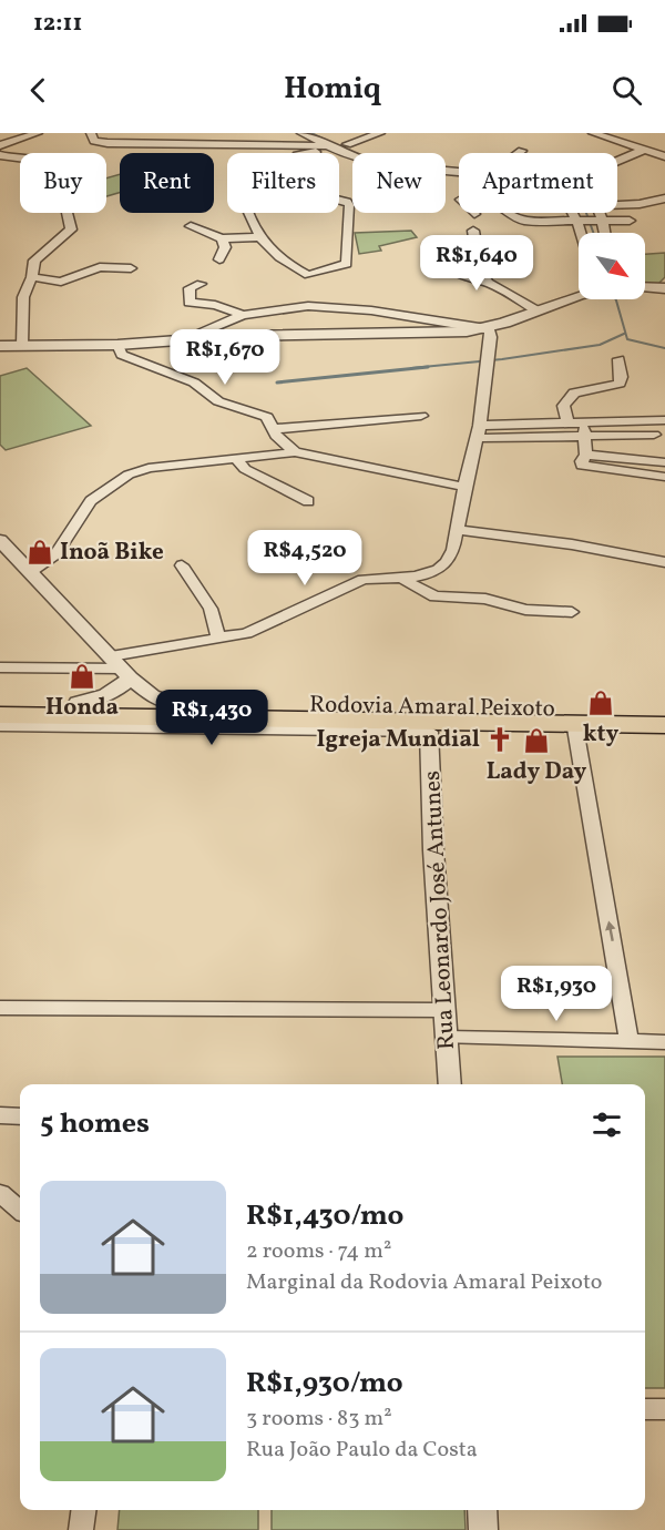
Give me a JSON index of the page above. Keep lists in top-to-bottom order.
{
  "streets": {
    "highway": ["Rodovia Amaral Peixoto"],
    "street": ["Rua Leonardo José Antunes"]
  },
  "places": {
    "shop": [
      "Inoã Bike",
      "Honda",
      "kty",
      "Lady Day"
    ],
    "church": ["Igreja Mundial"]
  },
  "north": "bottom right",
  "page": {
    "status": "12:11",
    "header": "Homiq",
    "chip": [
      "Buy",
      "Rent",
      "Filters",
      "New",
      "Apartment"
    ],
    "price": [
      "R$1,640",
      "R$1,670",
      "R$4,520",
      "R$1,430",
      "R$1,930"
    ],
    "heading": "5 homes",
    "list": [
      {
        "name": "R$1,430/mo",
        "note": "2 rooms · 74 m² · Marginal da Rodovia Amaral Peixoto"
      },
      {
        "name": "R$1,930/mo",
        "note": "3 rooms · 83 m² · Rua João Paulo da Costa"
      }
    ]
  }
}
